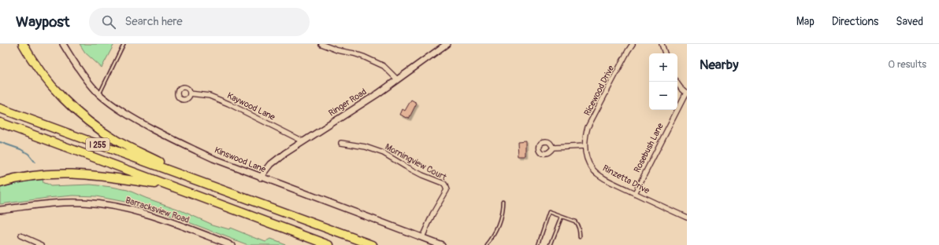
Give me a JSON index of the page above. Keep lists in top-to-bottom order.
{
  "streets": {
    "highway": ["I 255"],
    "street": [
      "Ricewood Drive",
      "Ringer Road",
      "Kaywood Lane",
      "Rosebush Lane",
      "Kinswood Lane",
      "Morningview Court",
      "Rinzetta Drive",
      "Barracksview Road"
    ]
  },
  "crossings": [
    ["Ricewood Drive", "Rinzetta Drive"],
    ["Ringer Road", "Kaywood Lane"],
    ["Ringer Road", "Kinswood Lane"],
    ["Rosebush Lane", "Rinzetta Drive"],
    ["Kinswood Lane", "Morningview Court"]
  ],
  "page": {
    "header": "Waypost",
    "search": "Search here",
    "nav": ["Map", "Directions", "Saved"],
    "heading": ["Nearby", "0 results"],
    "map_buttons": ["+", "−"]
  }
}
